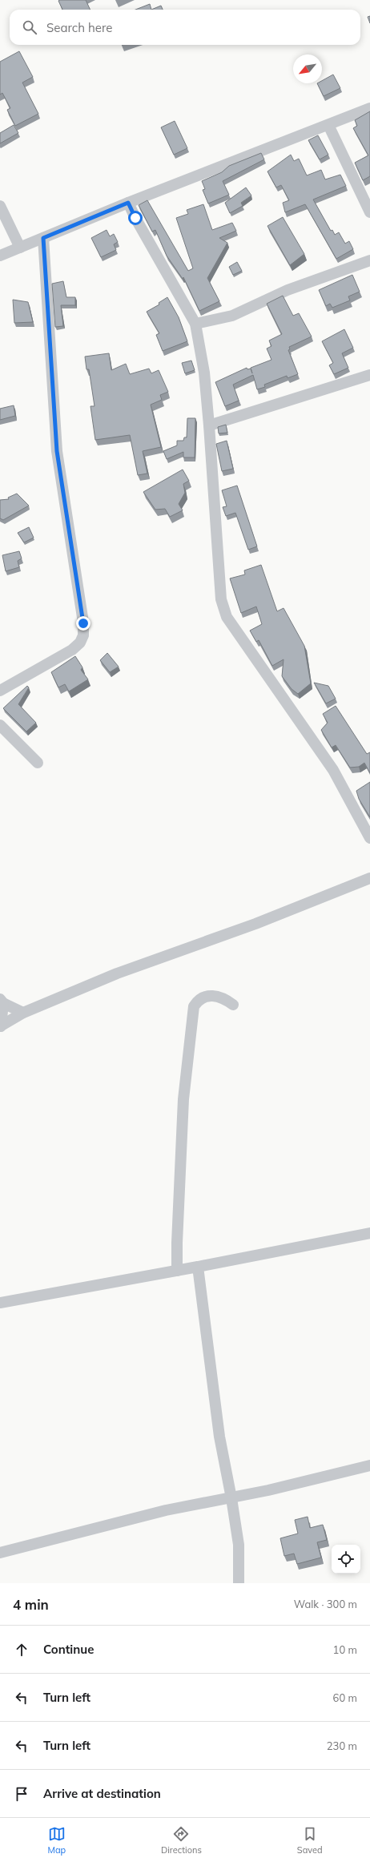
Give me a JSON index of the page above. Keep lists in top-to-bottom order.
{
  "north": "bottom left",
  "page": {
    "search": "Search here",
    "heading": ["4 min", "Walk · 300 m"],
    "list": [
      ["Continue", "10 m"],
      ["Turn left", "60 m"],
      ["Turn left", "230 m"],
      "Arrive at destination"
    ],
    "nav": ["Map", "Directions", "Saved"]
  }
}
